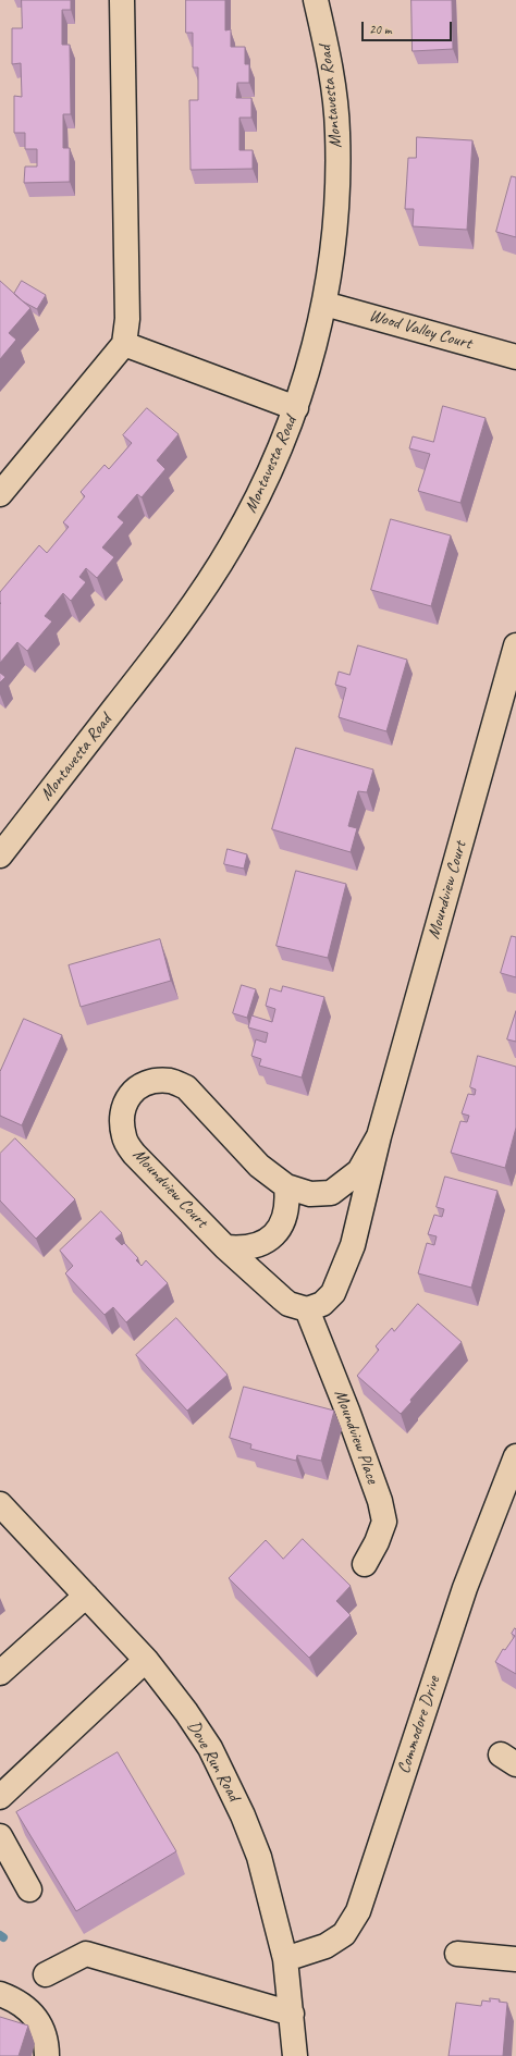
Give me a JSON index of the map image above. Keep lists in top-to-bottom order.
{
  "streets": {
    "street": [
      "Montavesta Road",
      "Wood Valley Court",
      "Moundview Court",
      "Moundview Place",
      "Commodore Drive",
      "Dove Run Road"
    ]
  },
  "crossings": [
    ["Montavesta Road", "Wood Valley Court"],
    ["Moundview Court", "Moundview Place"],
    ["Commodore Drive", "Dove Run Road"]
  ],
  "scale_bar": "20 m"
}
